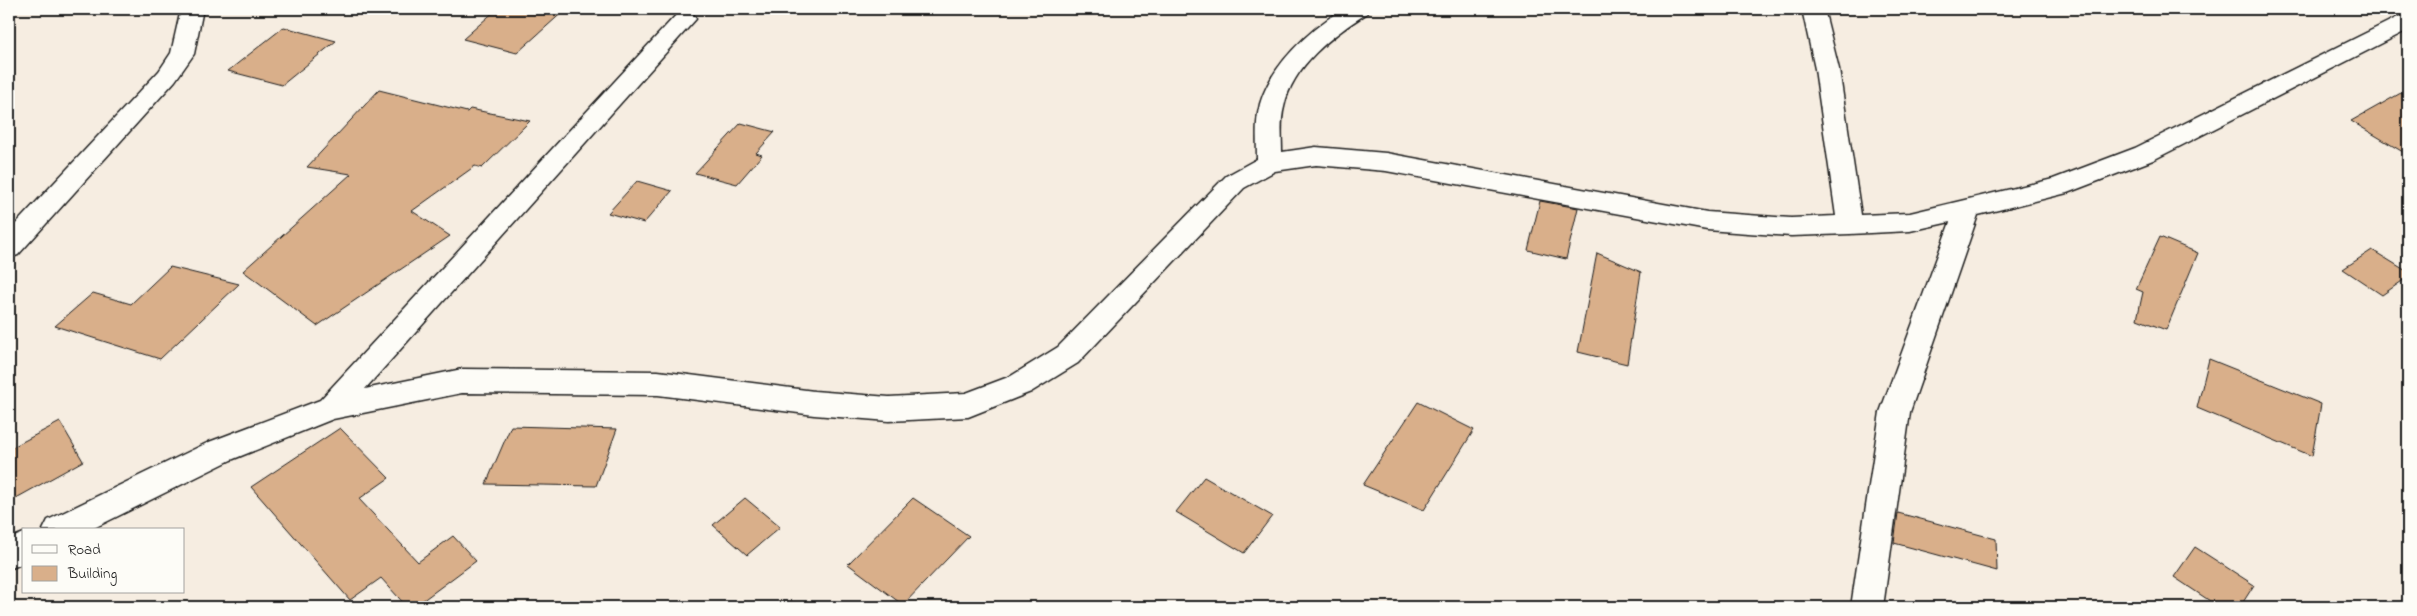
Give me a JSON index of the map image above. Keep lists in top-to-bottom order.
{
  "legend": ["Road", "Building"]
}
